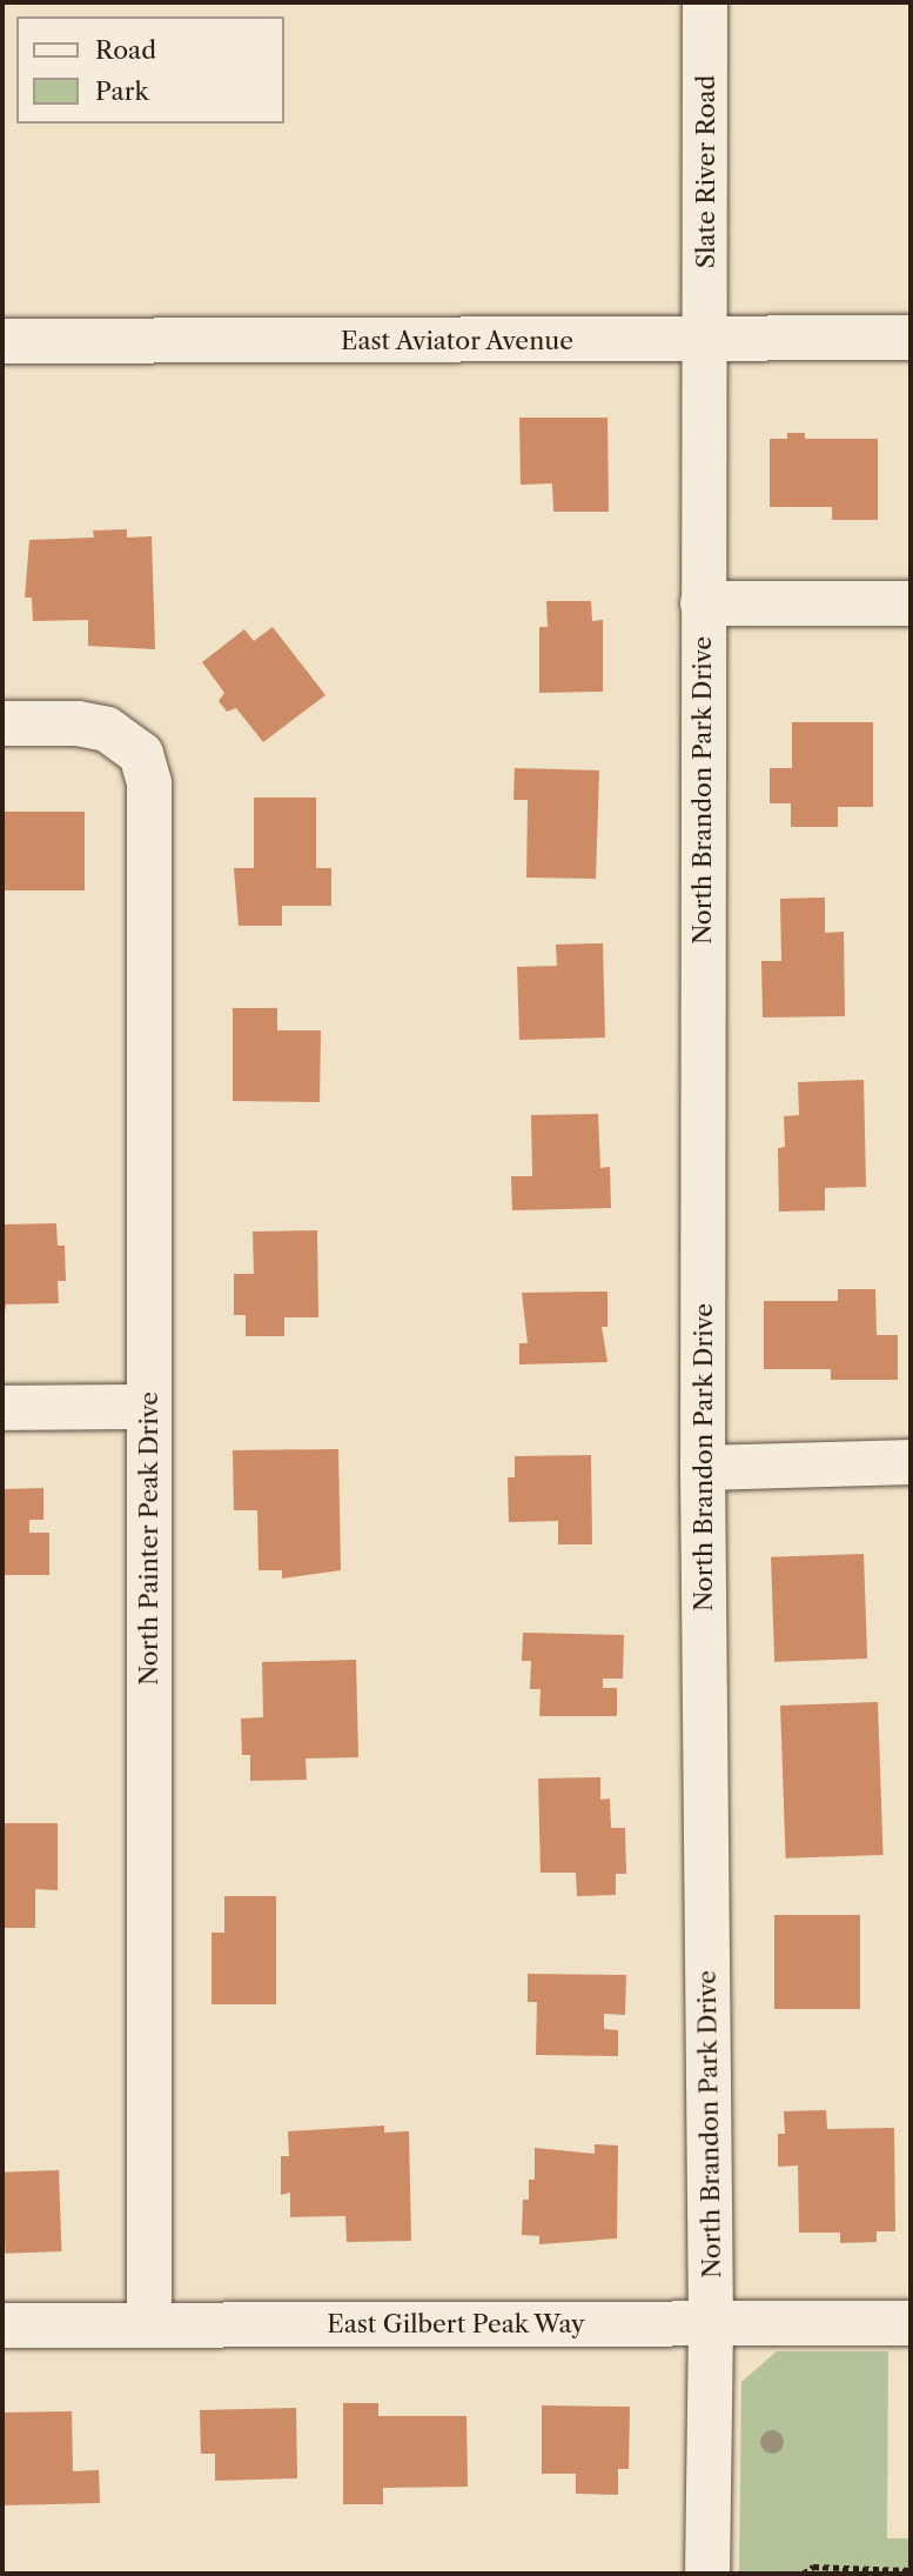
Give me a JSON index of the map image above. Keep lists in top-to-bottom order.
{
  "streets": {
    "street": [
      "Slate River Road",
      "East Aviator Avenue",
      "North Brandon Park Drive",
      "North Painter Peak Drive",
      "East Gilbert Peak Way"
    ]
  },
  "crossings": [
    ["Slate River Road", "East Aviator Avenue"],
    ["Slate River Road", "North Brandon Park Drive"],
    ["East Aviator Avenue", "North Brandon Park Drive"],
    ["North Brandon Park Drive", "East Gilbert Peak Way"],
    ["North Painter Peak Drive", "East Gilbert Peak Way"]
  ],
  "legend": ["Road", "Park"]
}
